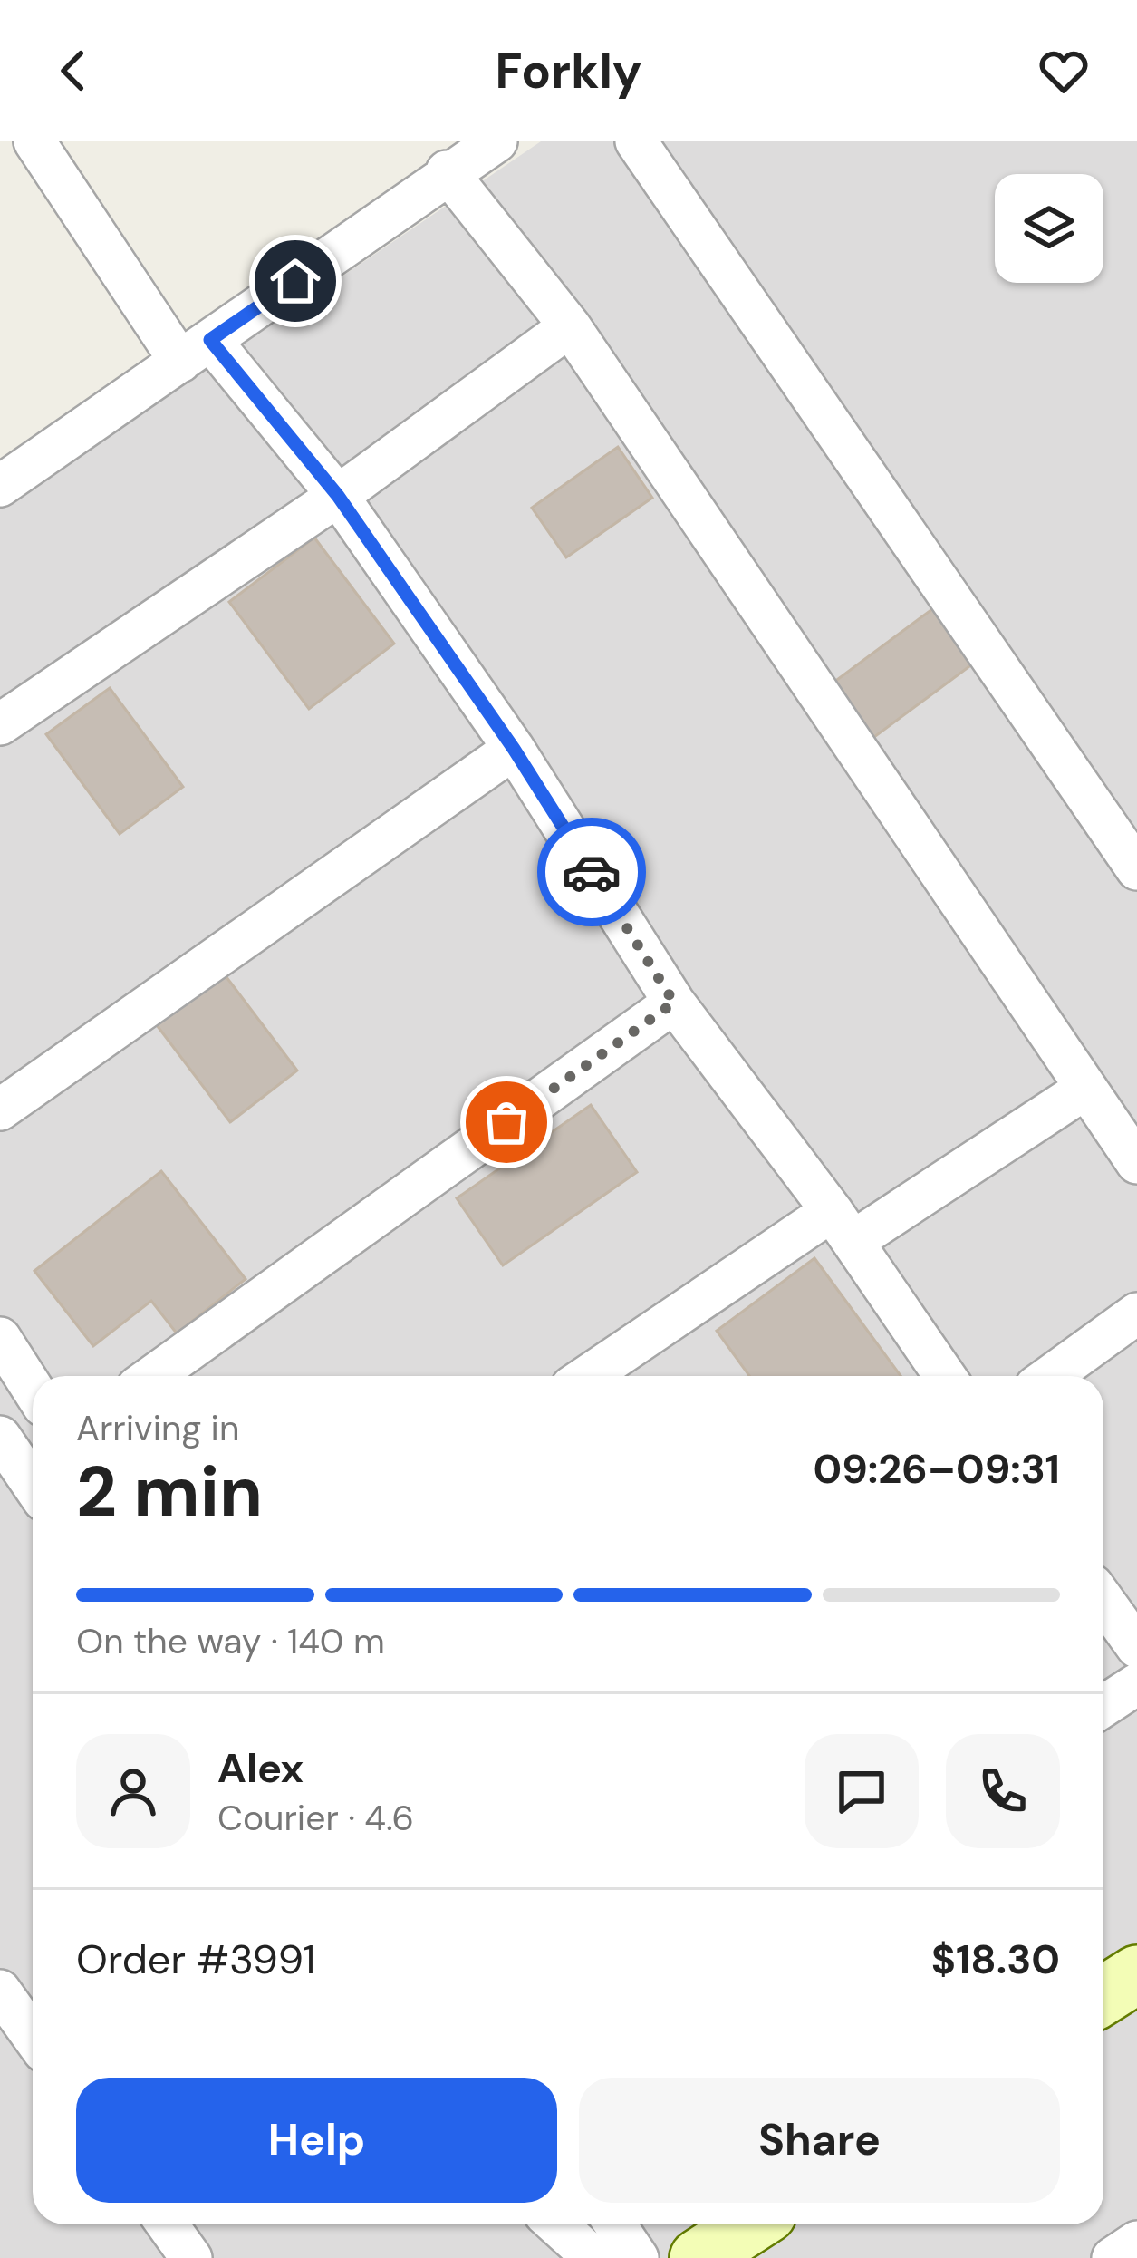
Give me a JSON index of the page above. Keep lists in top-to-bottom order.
{
  "page": {
    "header": "Forkly",
    "heading": ["2 min", "Arriving in", "09:26–09:31"],
    "panel": [
      "Alex",
      "Courier · 4.6",
      "Order #3991",
      "$18.30"
    ],
    "bar": "On the way · 140 m",
    "buttons": ["Help", "Share"]
  }
}
